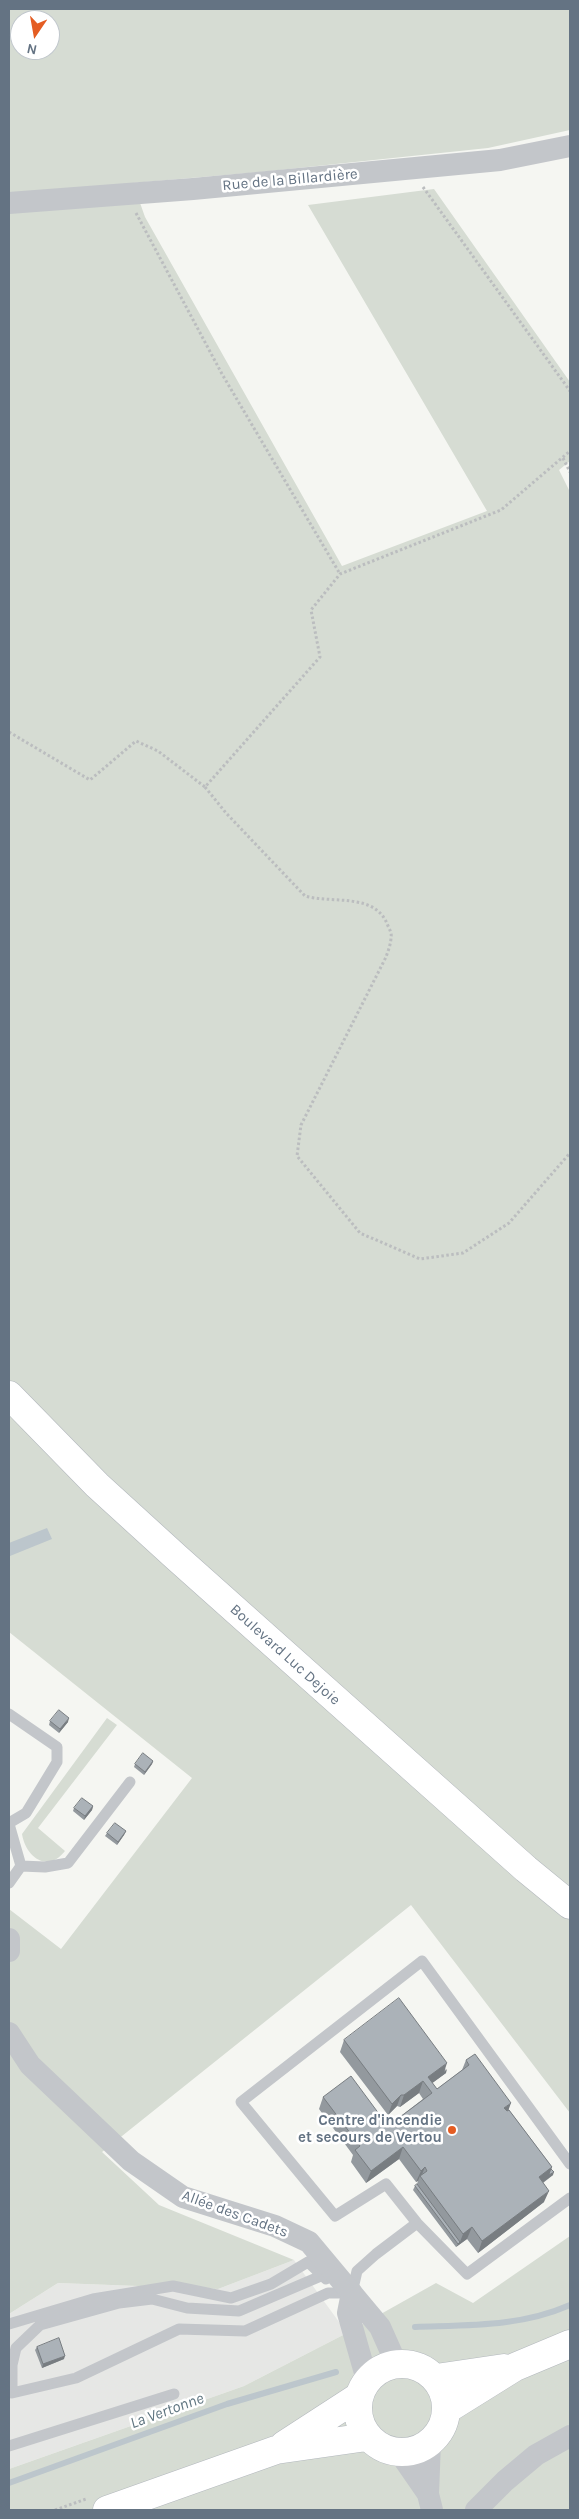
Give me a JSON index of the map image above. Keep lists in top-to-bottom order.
{
  "streets": {
    "main road": ["Boulevard Luc Dejoie"],
    "street": ["Rue de la Billardière", "Allée des Cadets"]
  },
  "water": ["La Vertonne"],
  "places": ["Centre d'incendie et secours de Vertou"],
  "north": "bottom"
}
